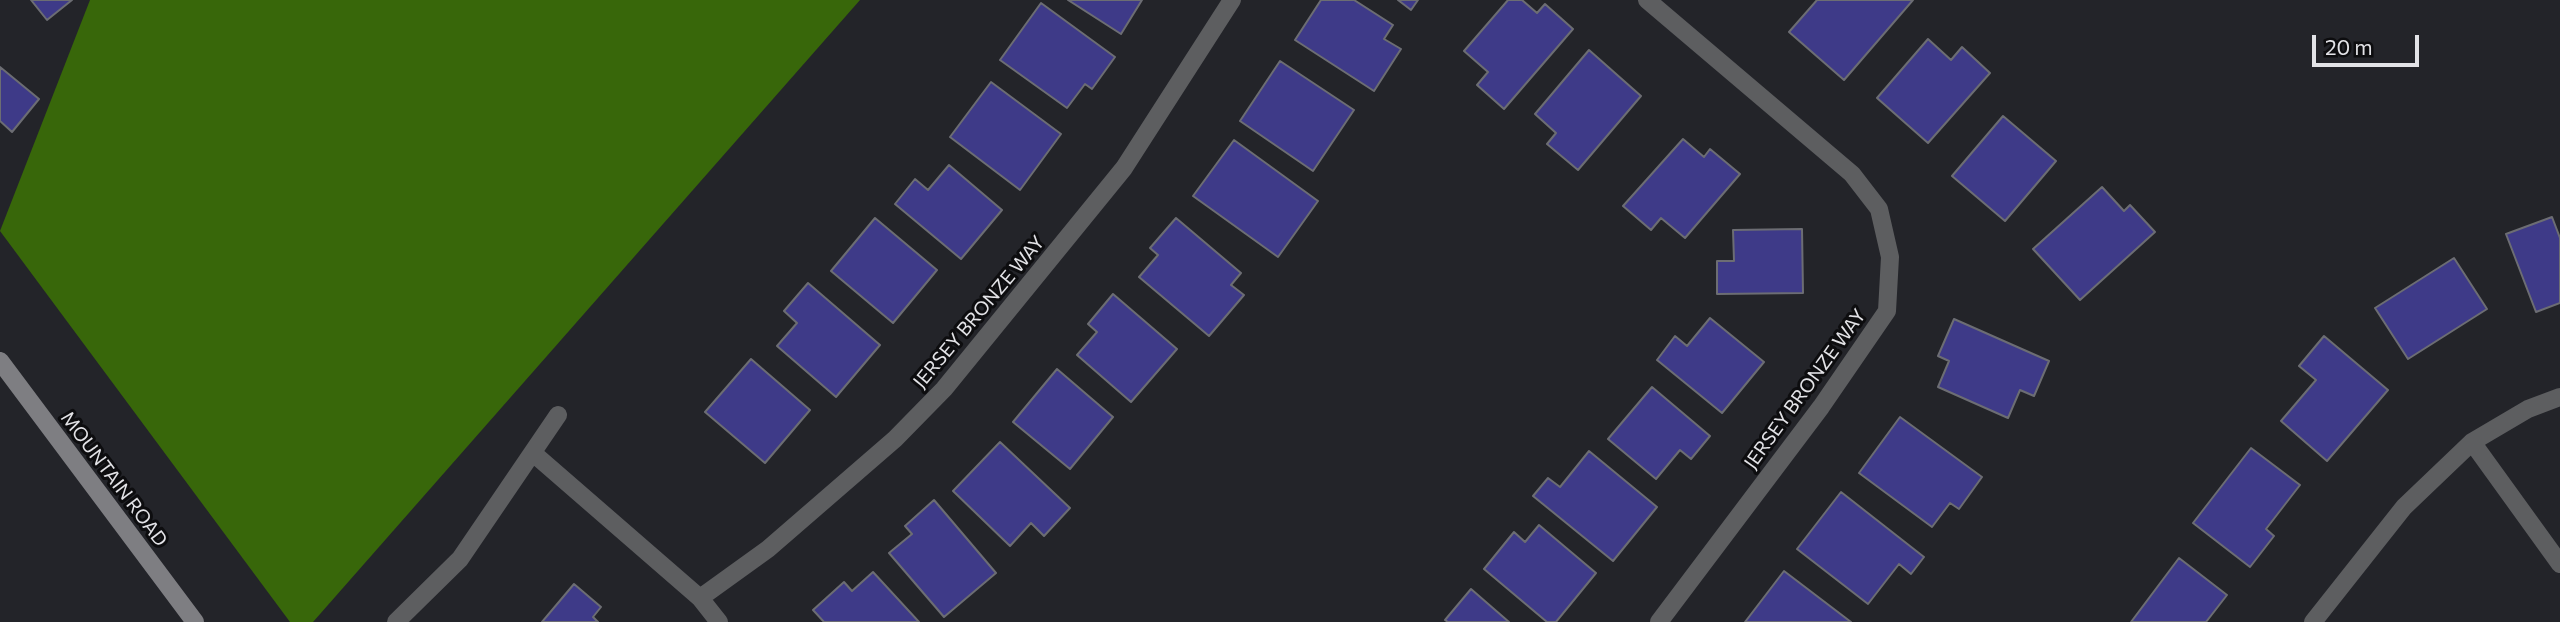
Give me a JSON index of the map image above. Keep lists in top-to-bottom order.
{
  "streets": {
    "main road": ["MOUNTAIN ROAD"],
    "street": ["JERSEY BRONZE WAY"]
  },
  "scale_bar": "20 m"
}
